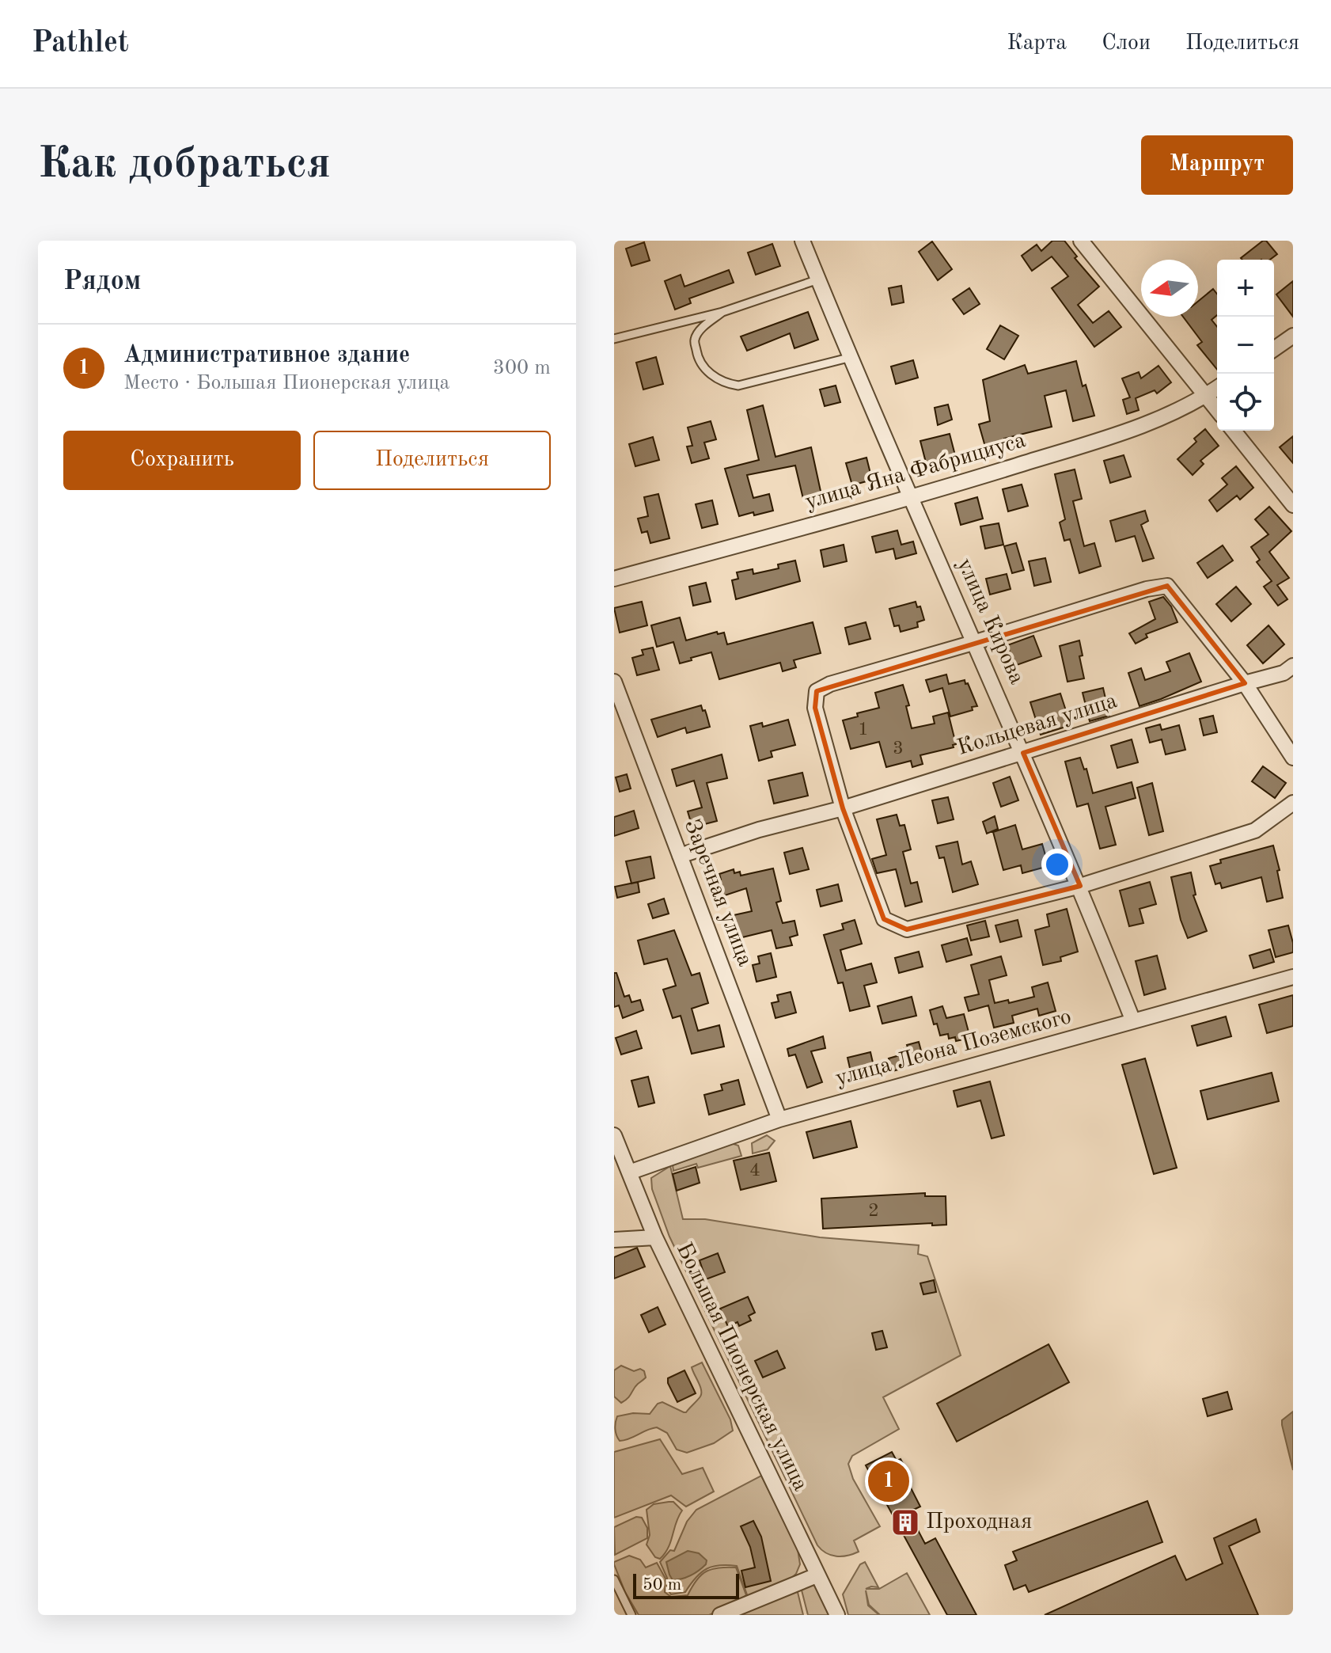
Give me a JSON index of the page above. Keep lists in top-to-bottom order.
{
  "streets": {
    "street": [
      "улица Яна Фабрициуса",
      "улица Кирова",
      "Кольцевая улица",
      "Заречная улица",
      "улица Леона Поземского",
      "Большая Пионерская улица"
    ]
  },
  "crossings": [
    ["улица Яна Фабрициуса", "улица Кирова"],
    ["улица Кирова", "Кольцевая улица"],
    ["улица Кирова", "улица Леона Поземского"],
    ["Кольцевая улица", "Заречная улица"],
    ["Заречная улица", "улица Леона Поземского"],
    ["улица Леона Поземского", "Большая Пионерская улица"]
  ],
  "places": {
    "building": ["Проходная"]
  },
  "house_numbers": [
    "1",
    "3",
    "4",
    "2"
  ],
  "scale_bar": "50 m",
  "north": "left",
  "page": {
    "header": "Pathlet",
    "nav": ["Карта", "Слои", "Поделиться"],
    "buttons": [
      "Маршрут",
      ["Сохранить", "Поделиться"]
    ],
    "title": "Как добраться",
    "heading": "Рядом",
    "map_buttons": ["+", "−"],
    "list": [
      {
        "mark": "1",
        "name": "Административное здание",
        "note": "Место · Большая Пионерская улица",
        "value": "300 m"
      }
    ],
    "pins": "1",
    "scale": "50 m"
  }
}
